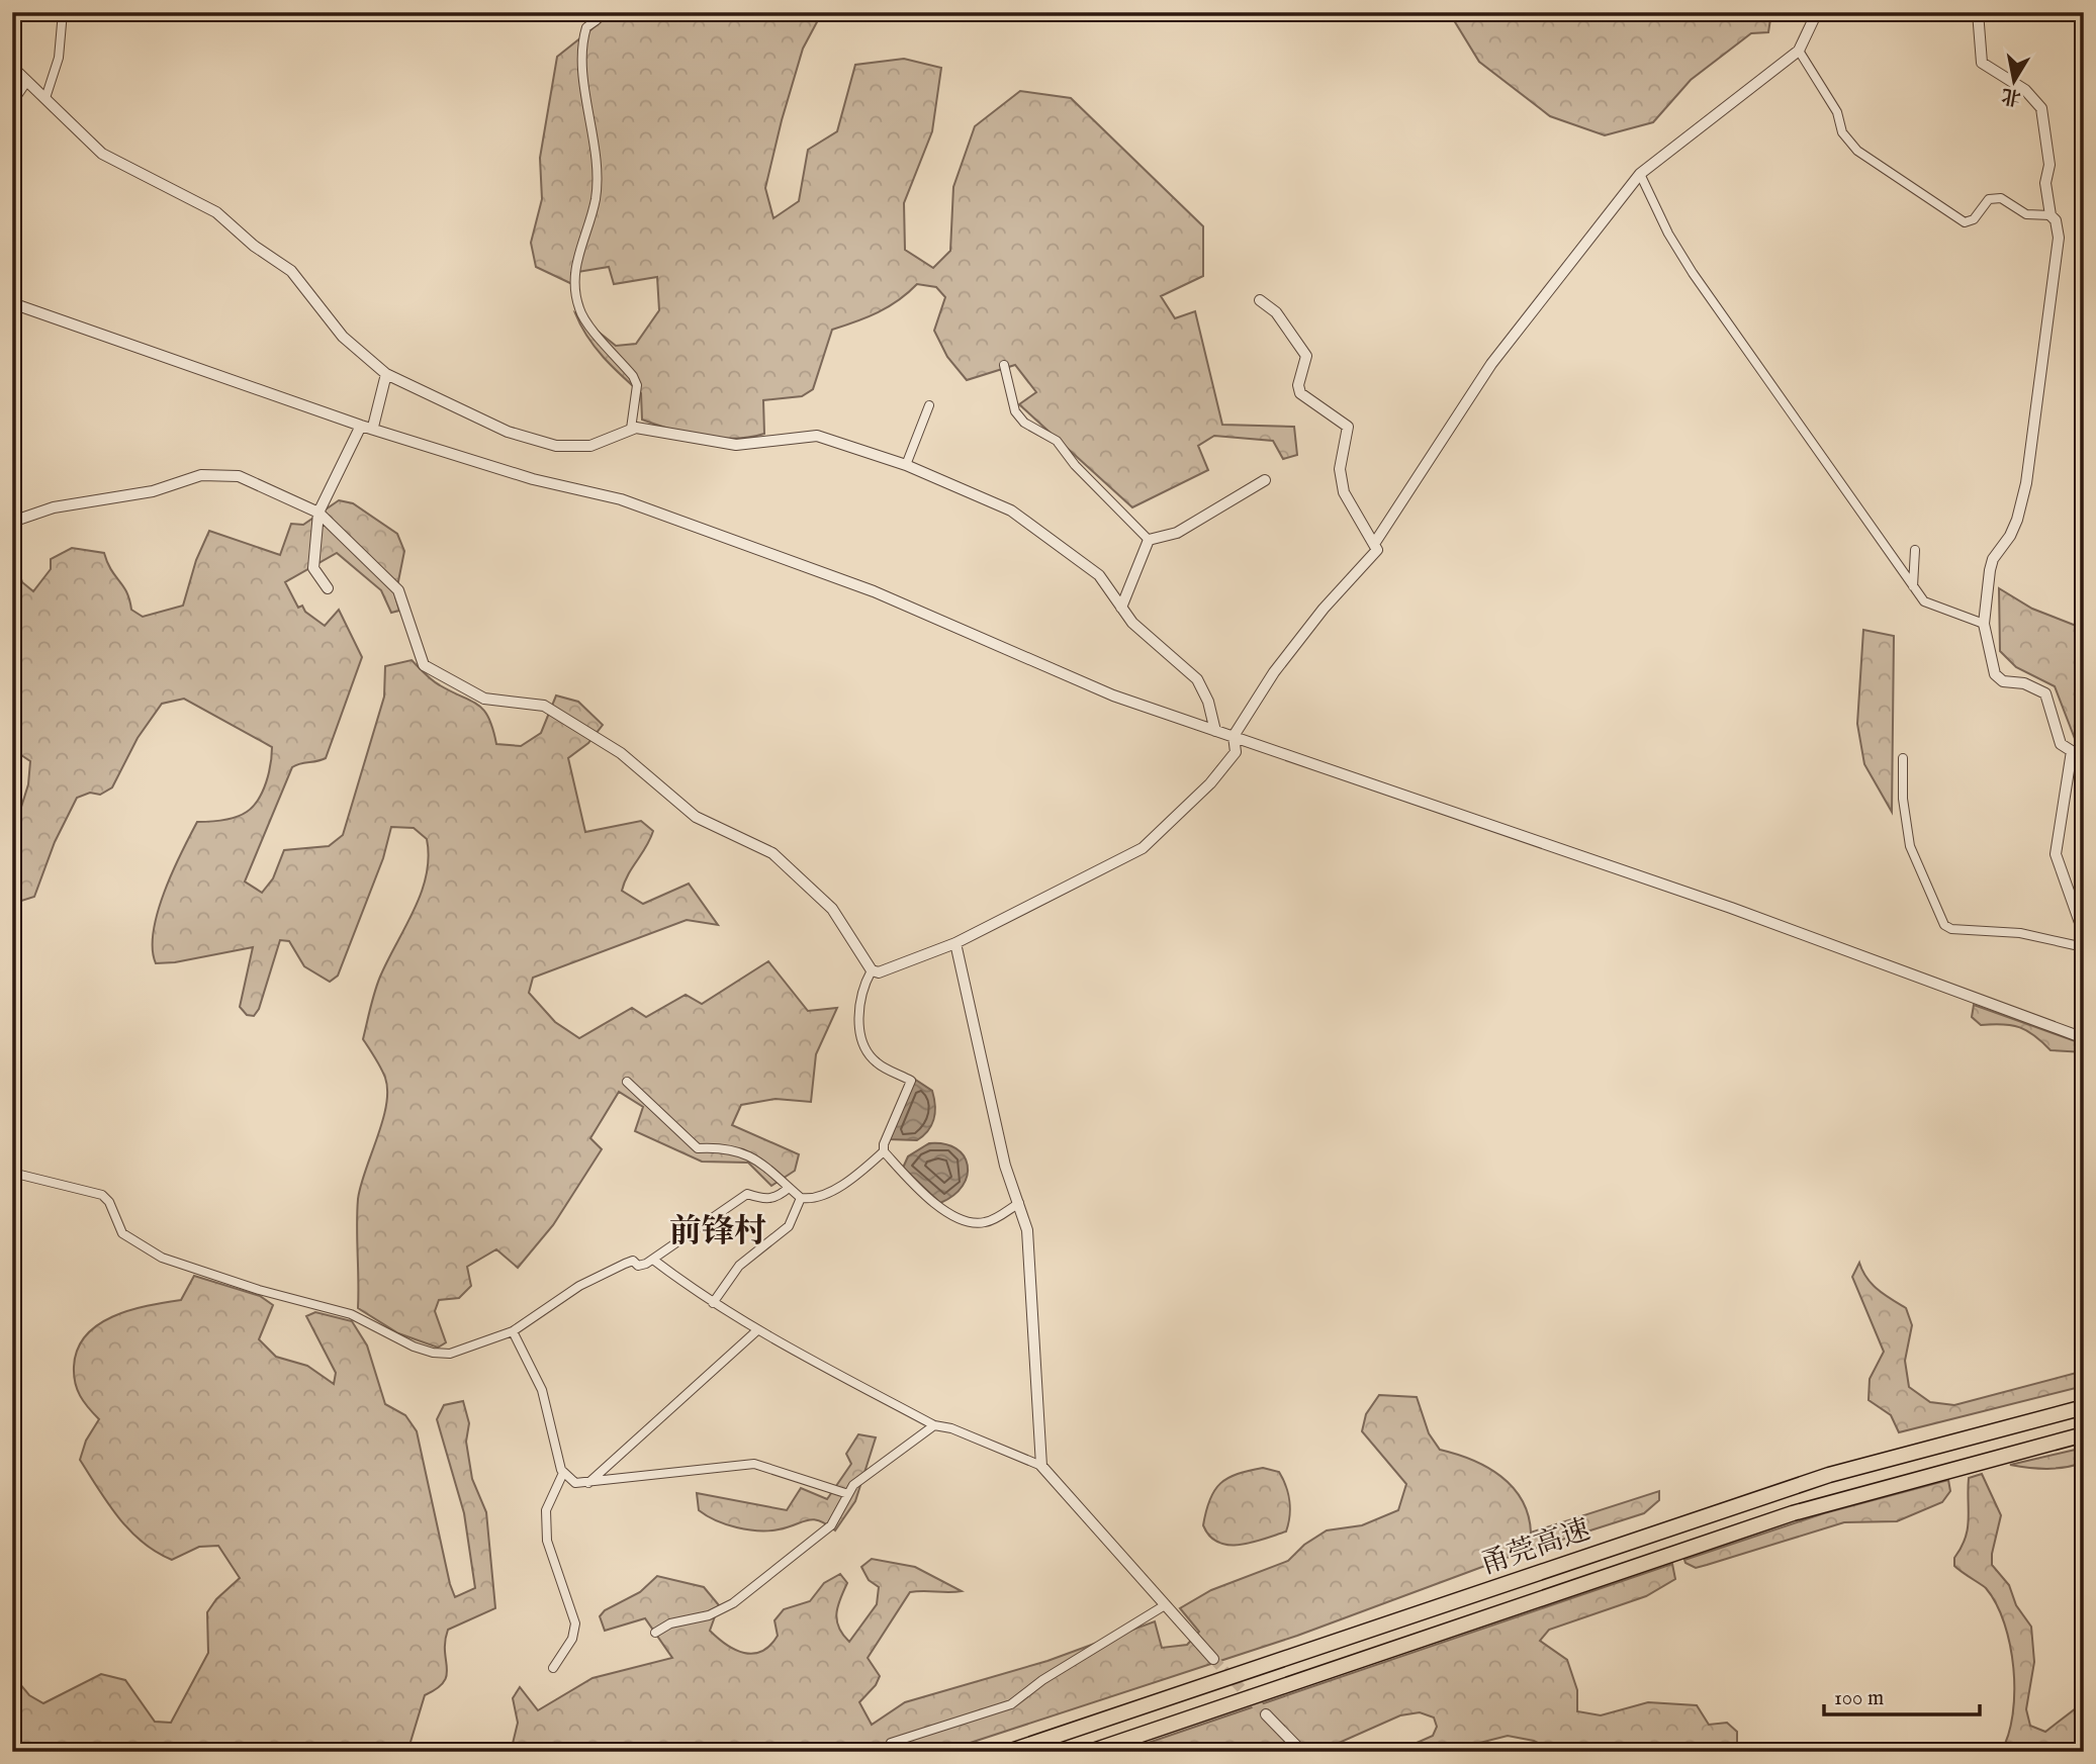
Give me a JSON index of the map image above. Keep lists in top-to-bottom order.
{
  "streets": {
    "highway": ["甬莞高速"]
  },
  "districts": ["前锋村"],
  "scale_bar": "100 m",
  "north": "bottom"
}
